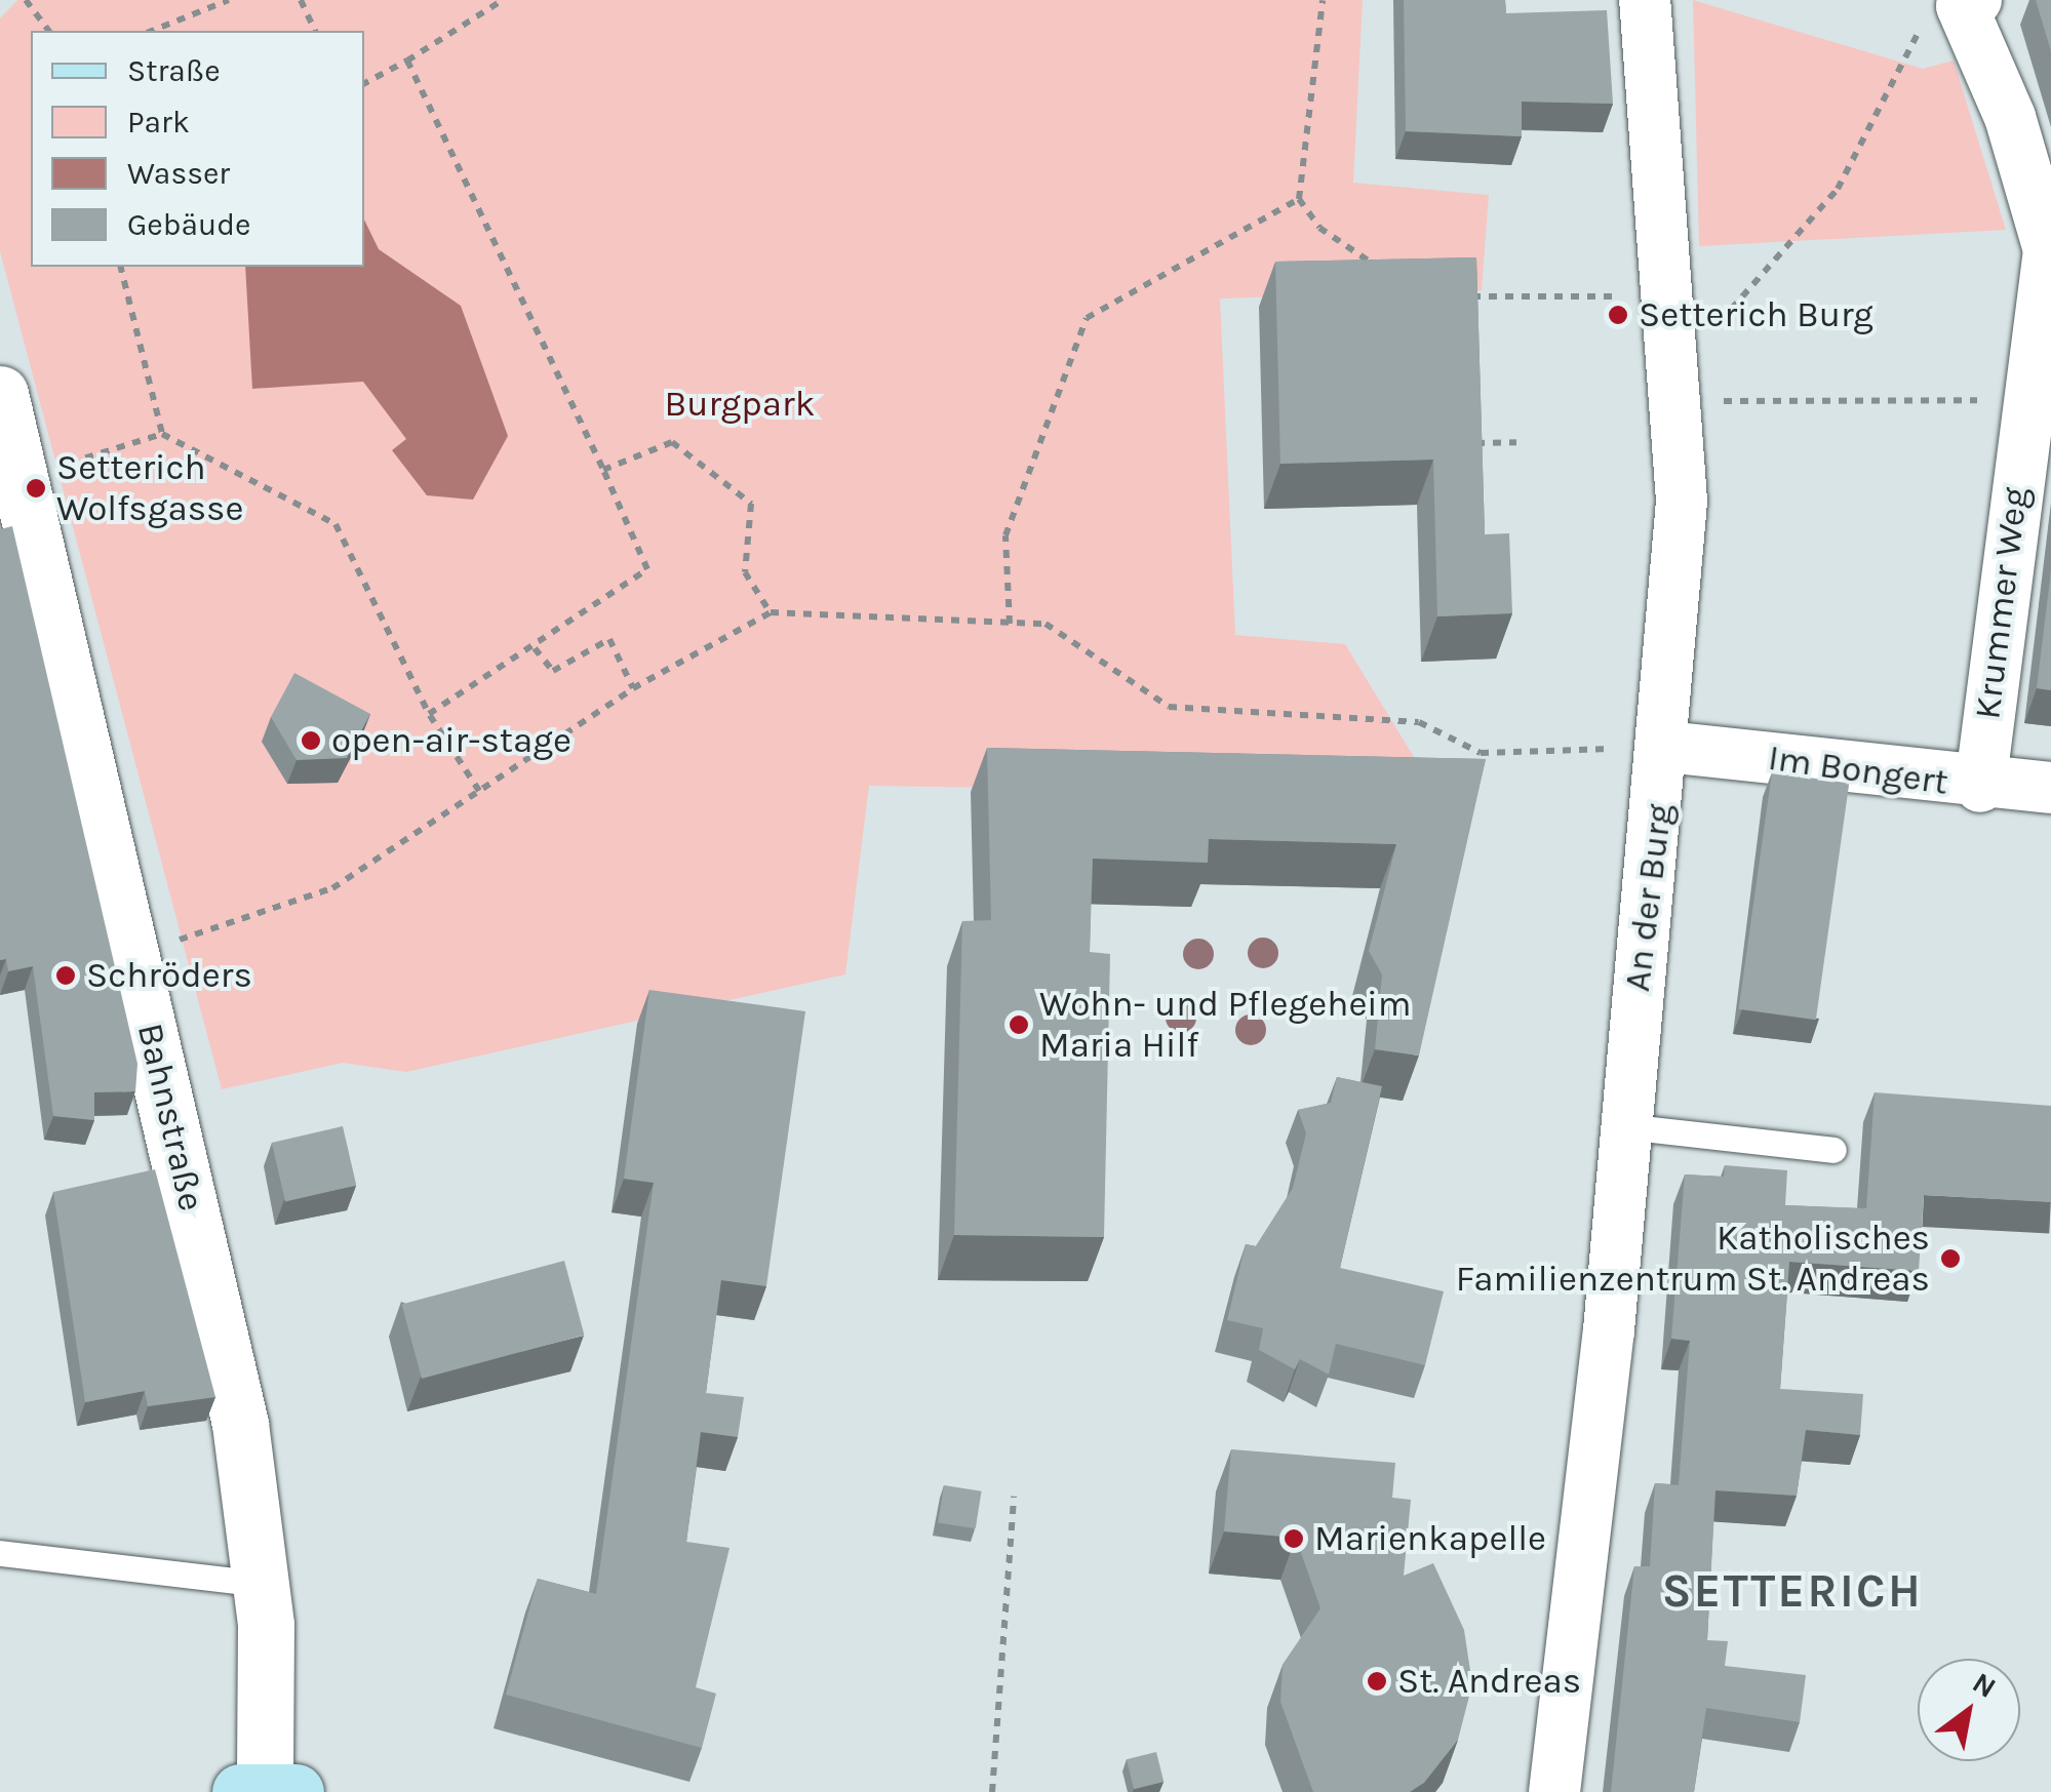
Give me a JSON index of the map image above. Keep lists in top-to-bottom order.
{
  "streets": {
    "street": [
      "Krummer Weg",
      "Im Bongert",
      "An der Burg",
      "Bahnstraße"
    ]
  },
  "crossings": [
    ["Krummer Weg", "Im Bongert"],
    ["Im Bongert", "An der Burg"]
  ],
  "districts": ["SETTERICH"],
  "parks": ["Burgpark"],
  "places": [
    "Setterich Burg",
    "Setterich Wolfsgasse",
    "open-air-stage",
    "Schröders",
    "Wohn- und Pflegeheim Maria Hilf",
    "Katholisches Familienzentrum St. Andreas",
    "Marienkapelle",
    "St. Andreas"
  ],
  "legend": [
    "Straße",
    "Park",
    "Wasser",
    "Gebäude"
  ],
  "north": "top right"
}
